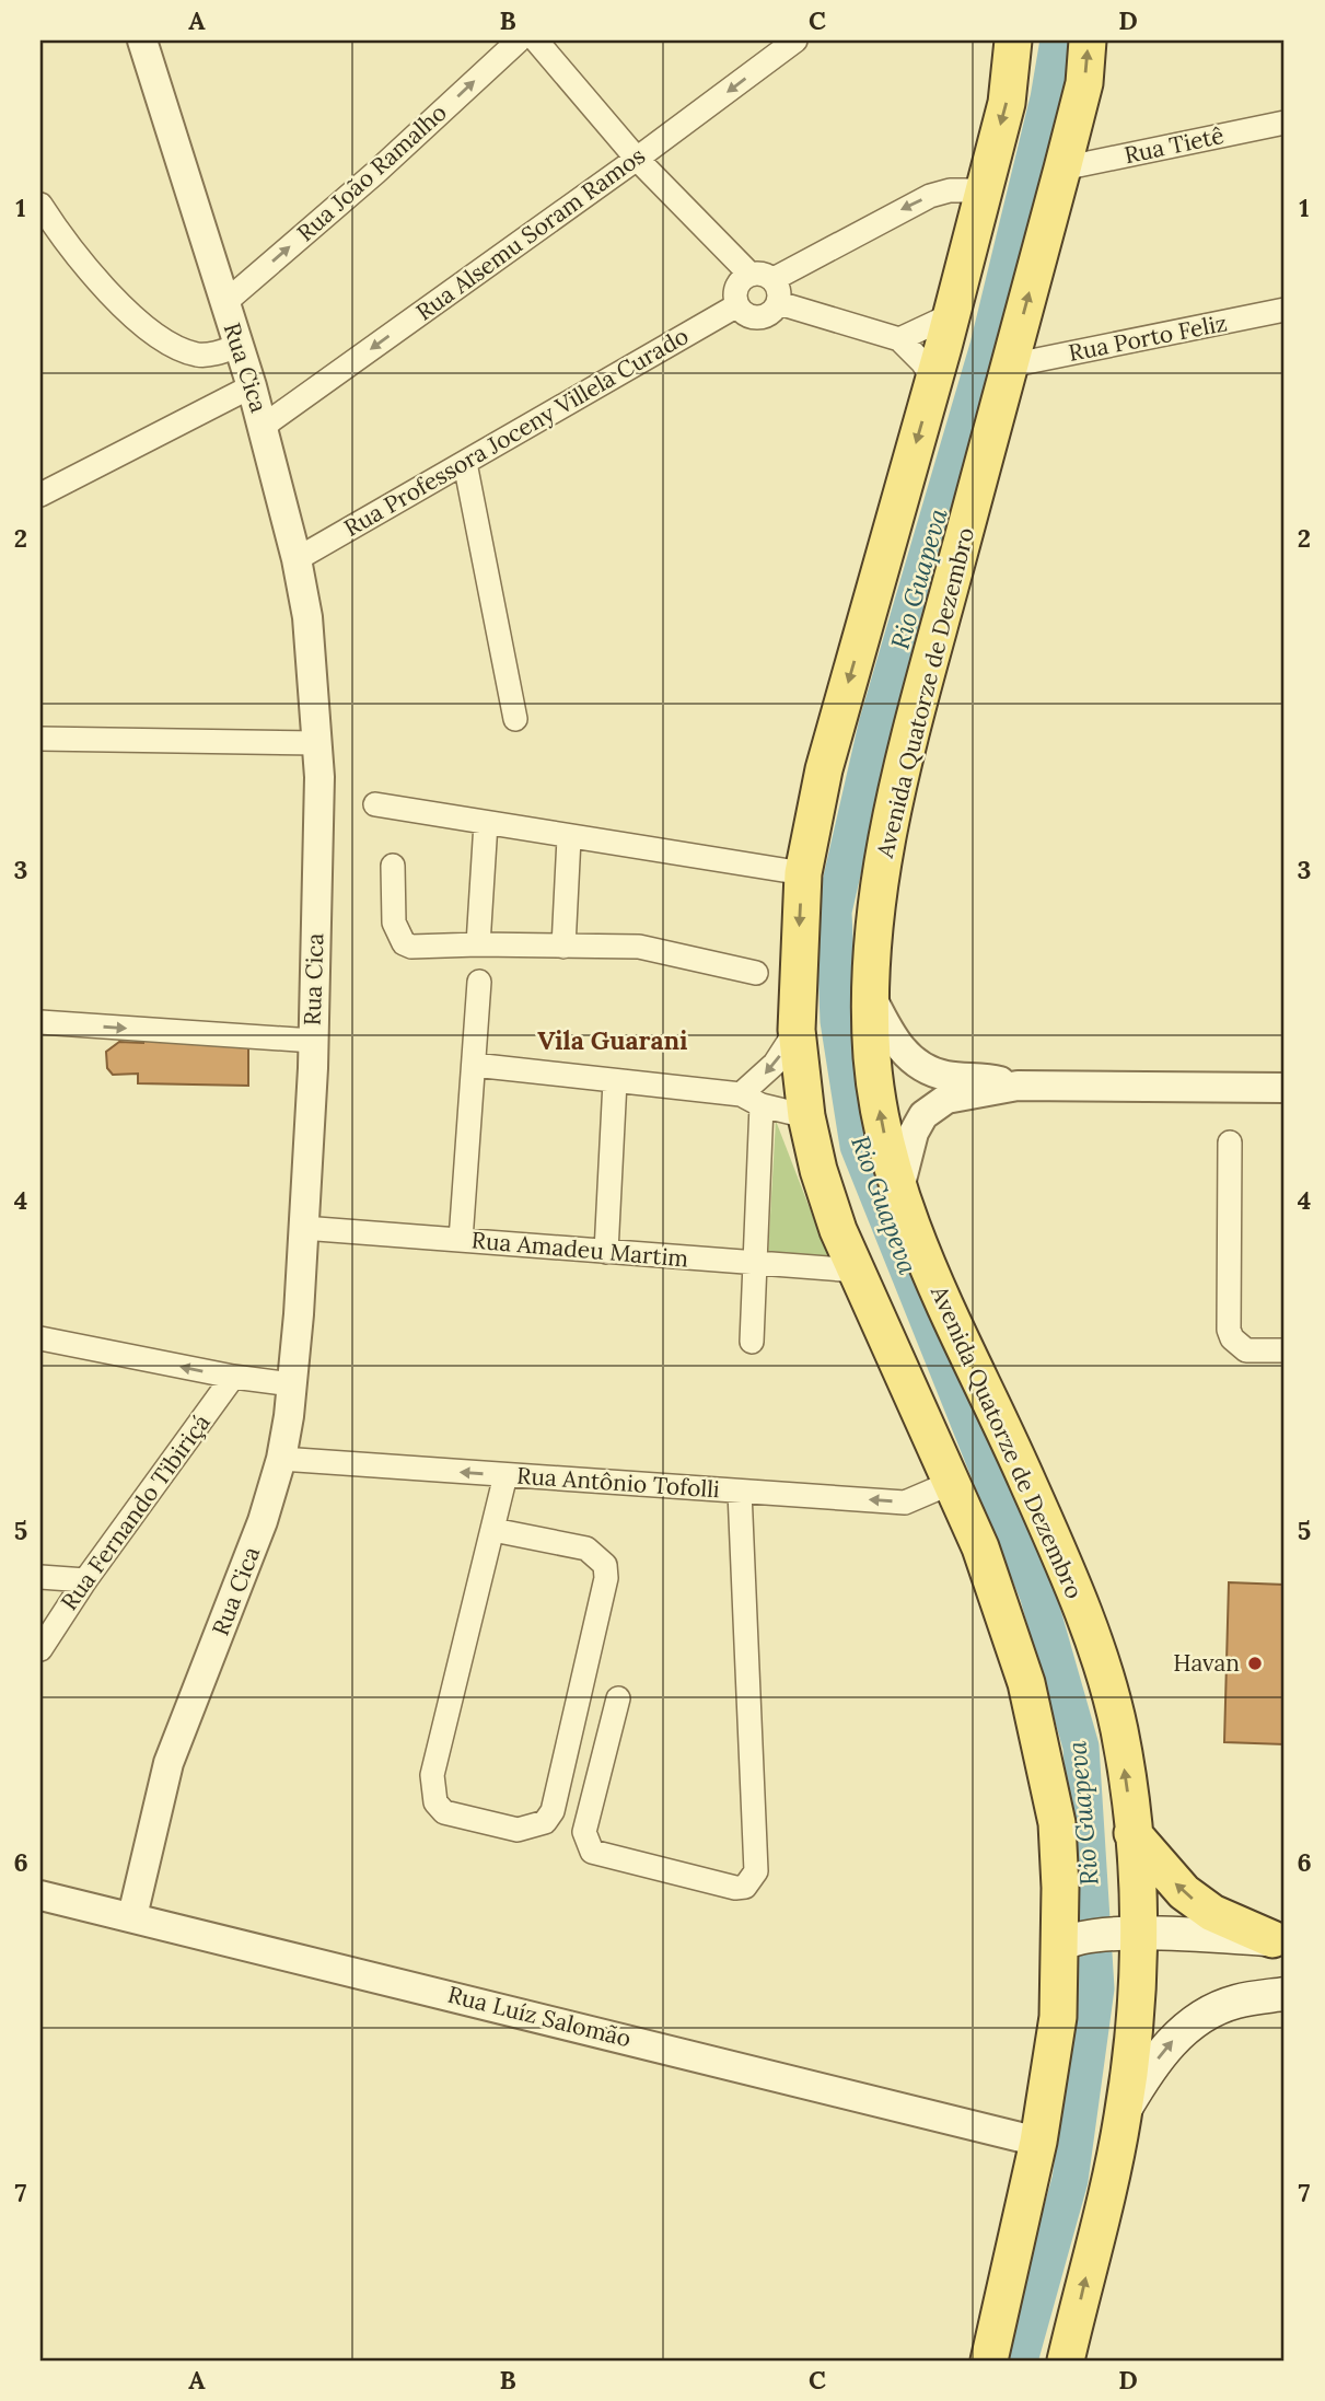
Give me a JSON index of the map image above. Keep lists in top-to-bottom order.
{
  "streets": {
    "main road": ["Avenida Quatorze de Dezembro"],
    "street": [
      "Rua Tietê",
      "Rua João Ramalho",
      "Rua Alsemu Soram Ramos",
      "Rua Porto Feliz",
      "Rua Cica",
      "Rua Professora Joceny Villela Curado",
      "Rua Amadeu Martim",
      "Rua Antônio Tofolli",
      "Rua Fernando Tibiriçá",
      "Rua Luíz Salomão"
    ]
  },
  "crossings": [
    ["Rua Tietê", "Avenida Quatorze de Dezembro"],
    ["Rua João Ramalho", "Rua Cica"],
    ["Rua Alsemu Soram Ramos", "Rua Cica"],
    ["Rua Porto Feliz", "Avenida Quatorze de Dezembro"],
    ["Rua Cica", "Rua Professora Joceny Villela Curado"],
    ["Rua Cica", "Rua Amadeu Martim"],
    ["Rua Cica", "Rua Antônio Tofolli"],
    ["Rua Cica", "Rua Luíz Salomão"],
    ["Avenida Quatorze de Dezembro", "Rua Amadeu Martim"],
    ["Avenida Quatorze de Dezembro", "Rua Antônio Tofolli"],
    ["Avenida Quatorze de Dezembro", "Rua Luíz Salomão"]
  ],
  "one_way": ["Rua João Ramalho", "Rua Alsemu Soram Ramos", "Rua Antônio Tofolli"],
  "districts": ["Vila Guarani"],
  "water": ["Rio Guapeva"],
  "places": ["Havan"],
  "grid": {
    "columns": [
      "A",
      "B",
      "C",
      "D"
    ],
    "rows": [
      "1",
      "2",
      "3",
      "4",
      "5",
      "6",
      "7"
    ]
  }
}
